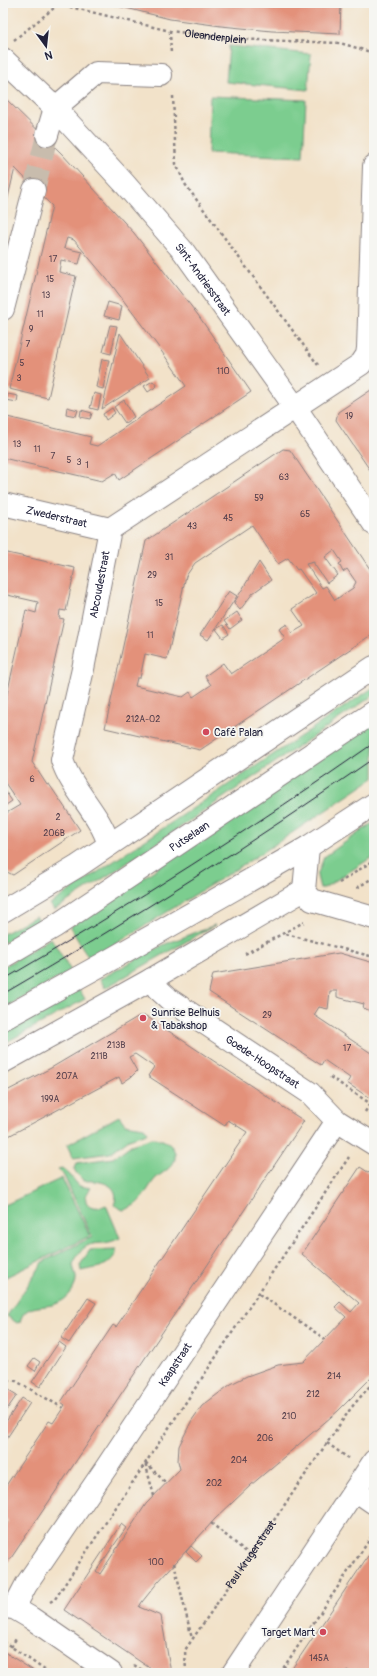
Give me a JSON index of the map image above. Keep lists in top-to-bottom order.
{
  "streets": {
    "street": [
      "Sint-Andriesstraat",
      "Zwederstraat",
      "Abcoudestraat",
      "Putselaan",
      "Goede-Hoopstraat",
      "Kaapstraat"
    ],
    "path": ["Oleanderplein", "Paul Krugerstraat"]
  },
  "crossings": [
    ["Zwederstraat", "Abcoudestraat"],
    ["Goede-Hoopstraat", "Kaapstraat"]
  ],
  "places": ["Café Palan", "Sunrise Belhuis & Tabakshop", "Target Mart"],
  "house_numbers": [
    "17",
    "15",
    "13",
    "11",
    "9",
    "7",
    "5",
    "110",
    "3",
    "19",
    "13",
    "11",
    "7",
    "5",
    "3",
    "1",
    "63",
    "59",
    "65",
    "45",
    "43",
    "31",
    "29",
    "15",
    "11",
    "212A-02",
    "6",
    "2",
    "206B",
    "29",
    "213B",
    "17",
    "211B",
    "207A",
    "199A",
    "214",
    "212",
    "210",
    "206",
    "204",
    "202",
    "100",
    "145A"
  ],
  "north": "bottom"
}
